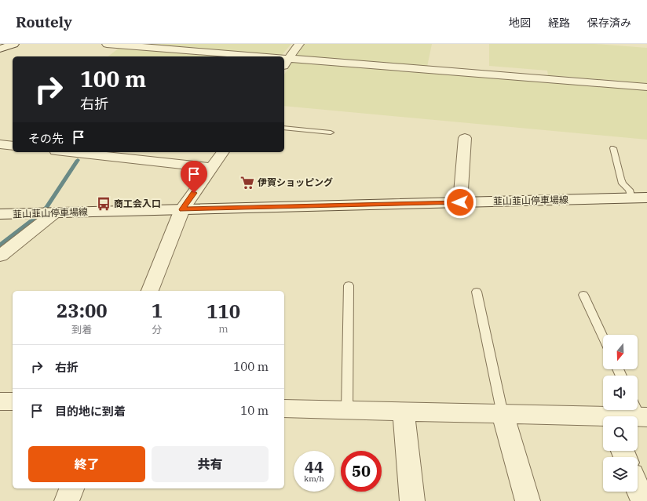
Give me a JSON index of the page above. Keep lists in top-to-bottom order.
{
  "streets": {
    "street": ["韮山韮山停車場線"]
  },
  "places": {
    "supermarket": ["伊賀ショッピング"],
    "bus stop": ["商工会入口"]
  },
  "north": "bottom",
  "page": {
    "header": "Routely",
    "nav": ["地図", "経路", "保存済み"],
    "turn": ["100 m", "右折"],
    "then": "その先",
    "eta": [
      "23:00",
      "到着",
      "1",
      "分",
      "110",
      "m"
    ],
    "list": [
      {
        "name": "右折",
        "value": "100 m"
      },
      {
        "name": "目的地に到着",
        "value": "10 m"
      }
    ],
    "buttons": ["終了", "共有"],
    "speed": "44 km/h",
    "limit": "50"
  }
}
